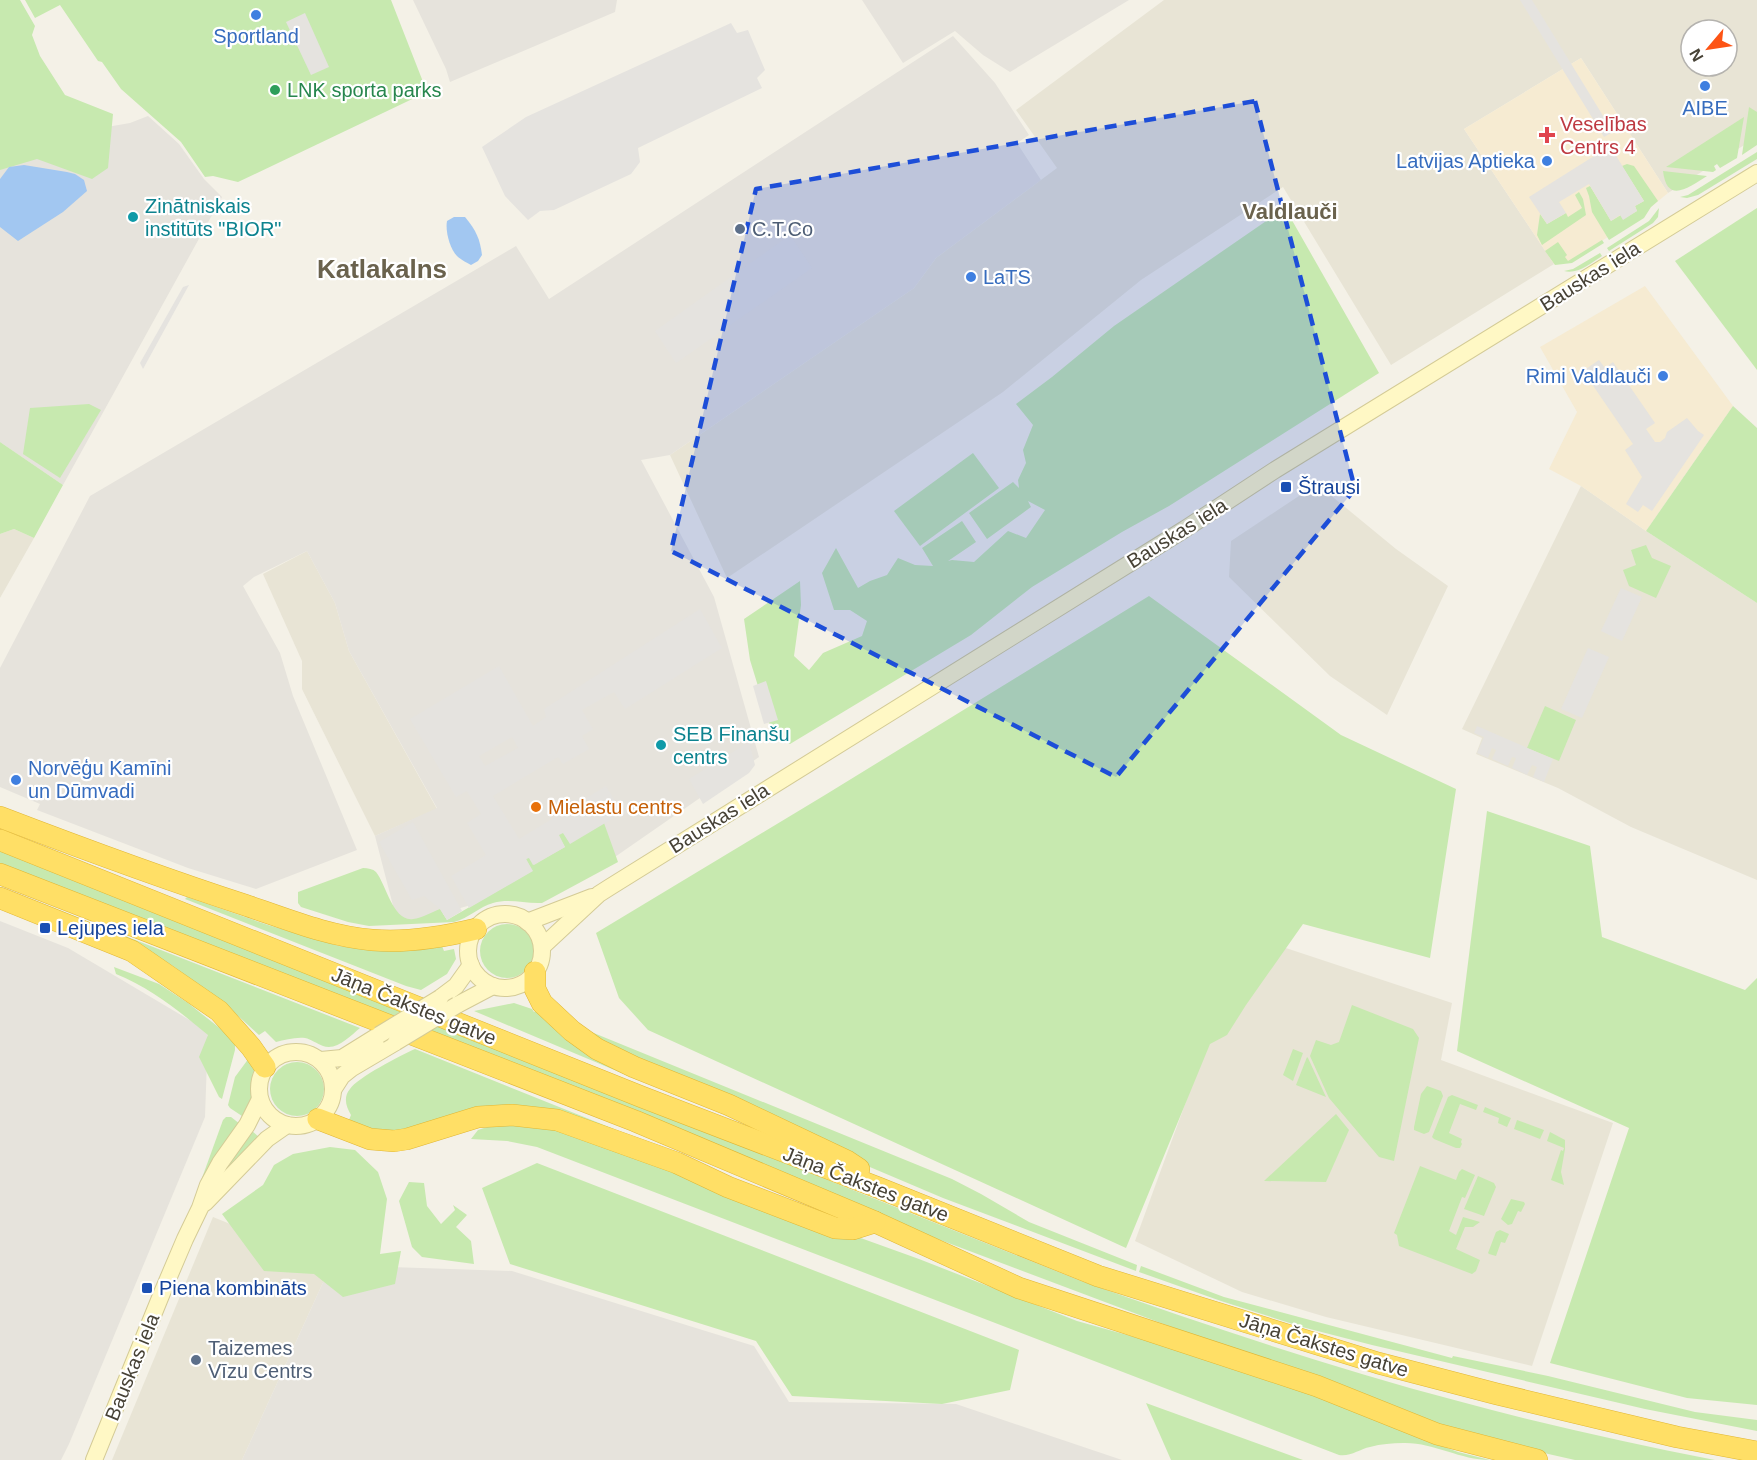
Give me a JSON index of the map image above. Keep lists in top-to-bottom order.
{
  "streets": {
    "highway": ["Jāņa Čakstes gatve"],
    "main road": ["Bauskas iela"]
  },
  "districts": ["Valdlauči", "Katlakalns"],
  "places": {
    "other": [
      "Sportland",
      "AIBE",
      "LNK sporta parks",
      "Latvijas Aptieka",
      "Zinātniskais institūts \"BIOR\"",
      "C.T.Co",
      "LaTS",
      "Rimi Valdlauči",
      "SEB Finanšu centrs",
      "Norvēģu Kamīni un Dūmvadi",
      "Mielastu centrs",
      "Taizemes Vīzu Centrs"
    ],
    "health": ["Veselības Centrs 4"],
    "transit": ["Štrausi", "Lejupes iela", "Piena kombināts"]
  },
  "north": "bottom left"
}
